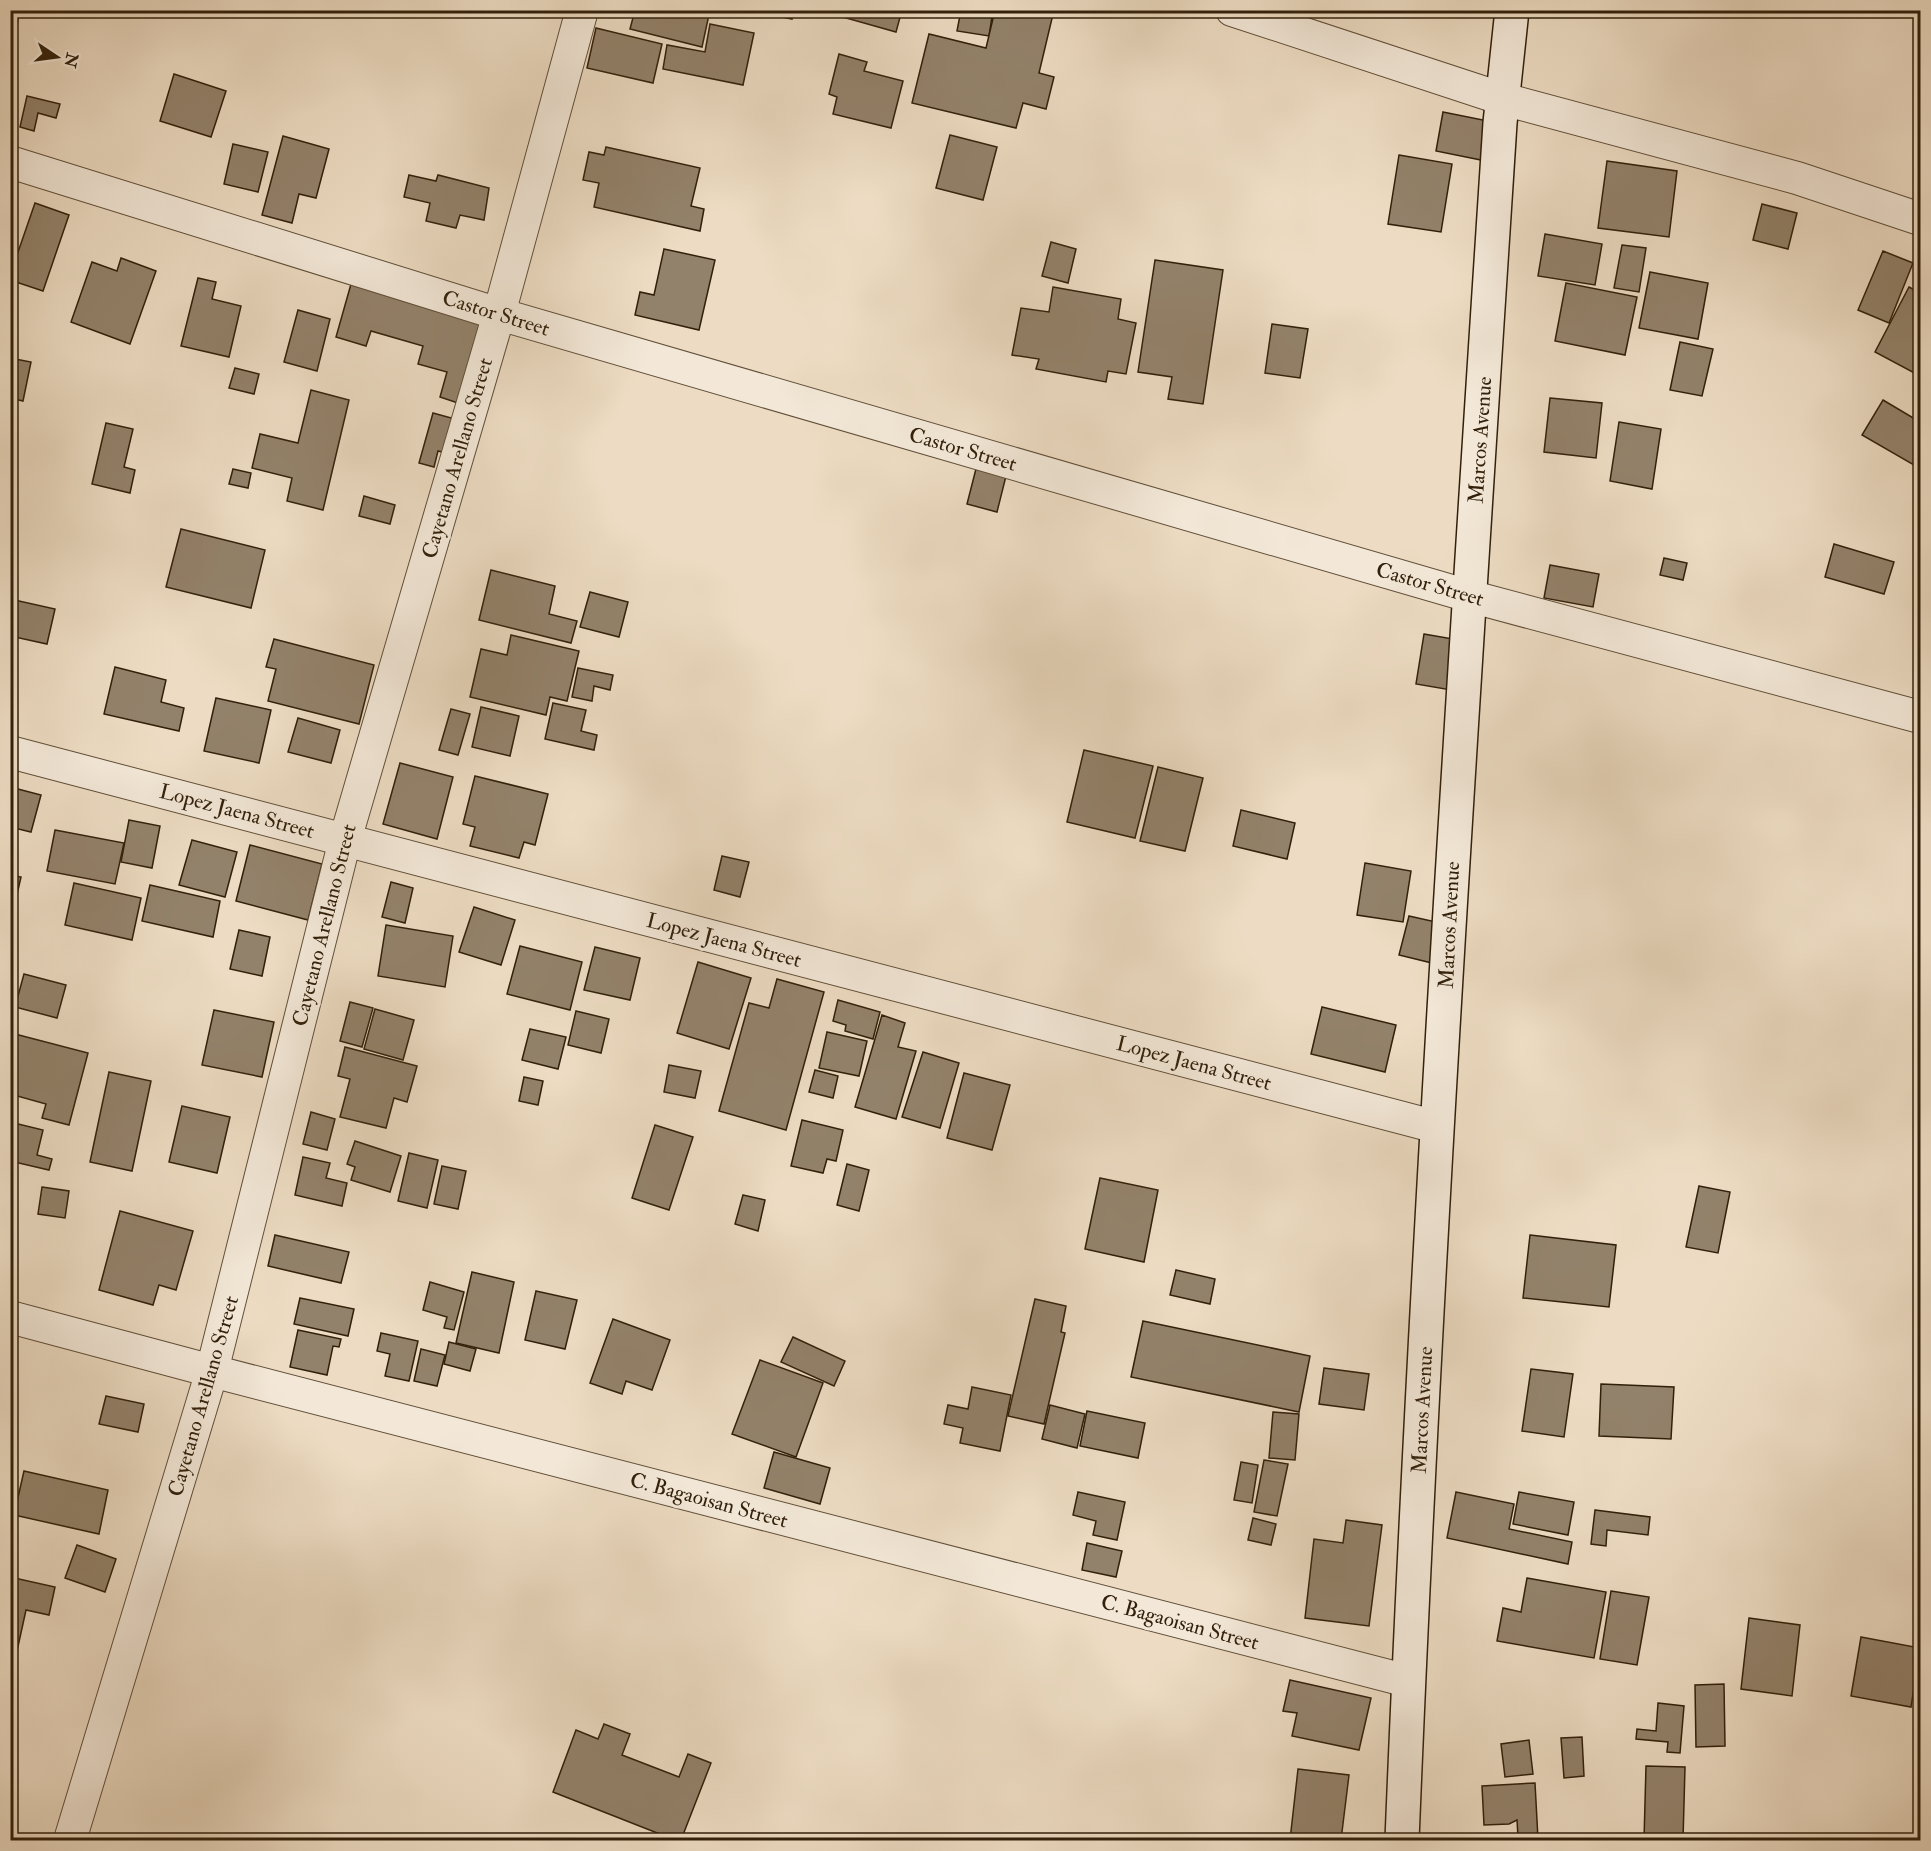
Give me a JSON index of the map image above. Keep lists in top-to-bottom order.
{
  "streets": {
    "main road": ["Marcos Avenue"],
    "street": [
      "Castor Street",
      "Cayetano Arellano Street",
      "Lopez Jaena Street",
      "C. Bagaoisan Street"
    ]
  },
  "crossings": [
    ["Castor Street", "Marcos Avenue"],
    ["Castor Street", "Cayetano Arellano Street"],
    ["Marcos Avenue", "Lopez Jaena Street"],
    ["Marcos Avenue", "C. Bagaoisan Street"],
    ["Cayetano Arellano Street", "Lopez Jaena Street"],
    ["Cayetano Arellano Street", "C. Bagaoisan Street"]
  ],
  "north": "right"
}
